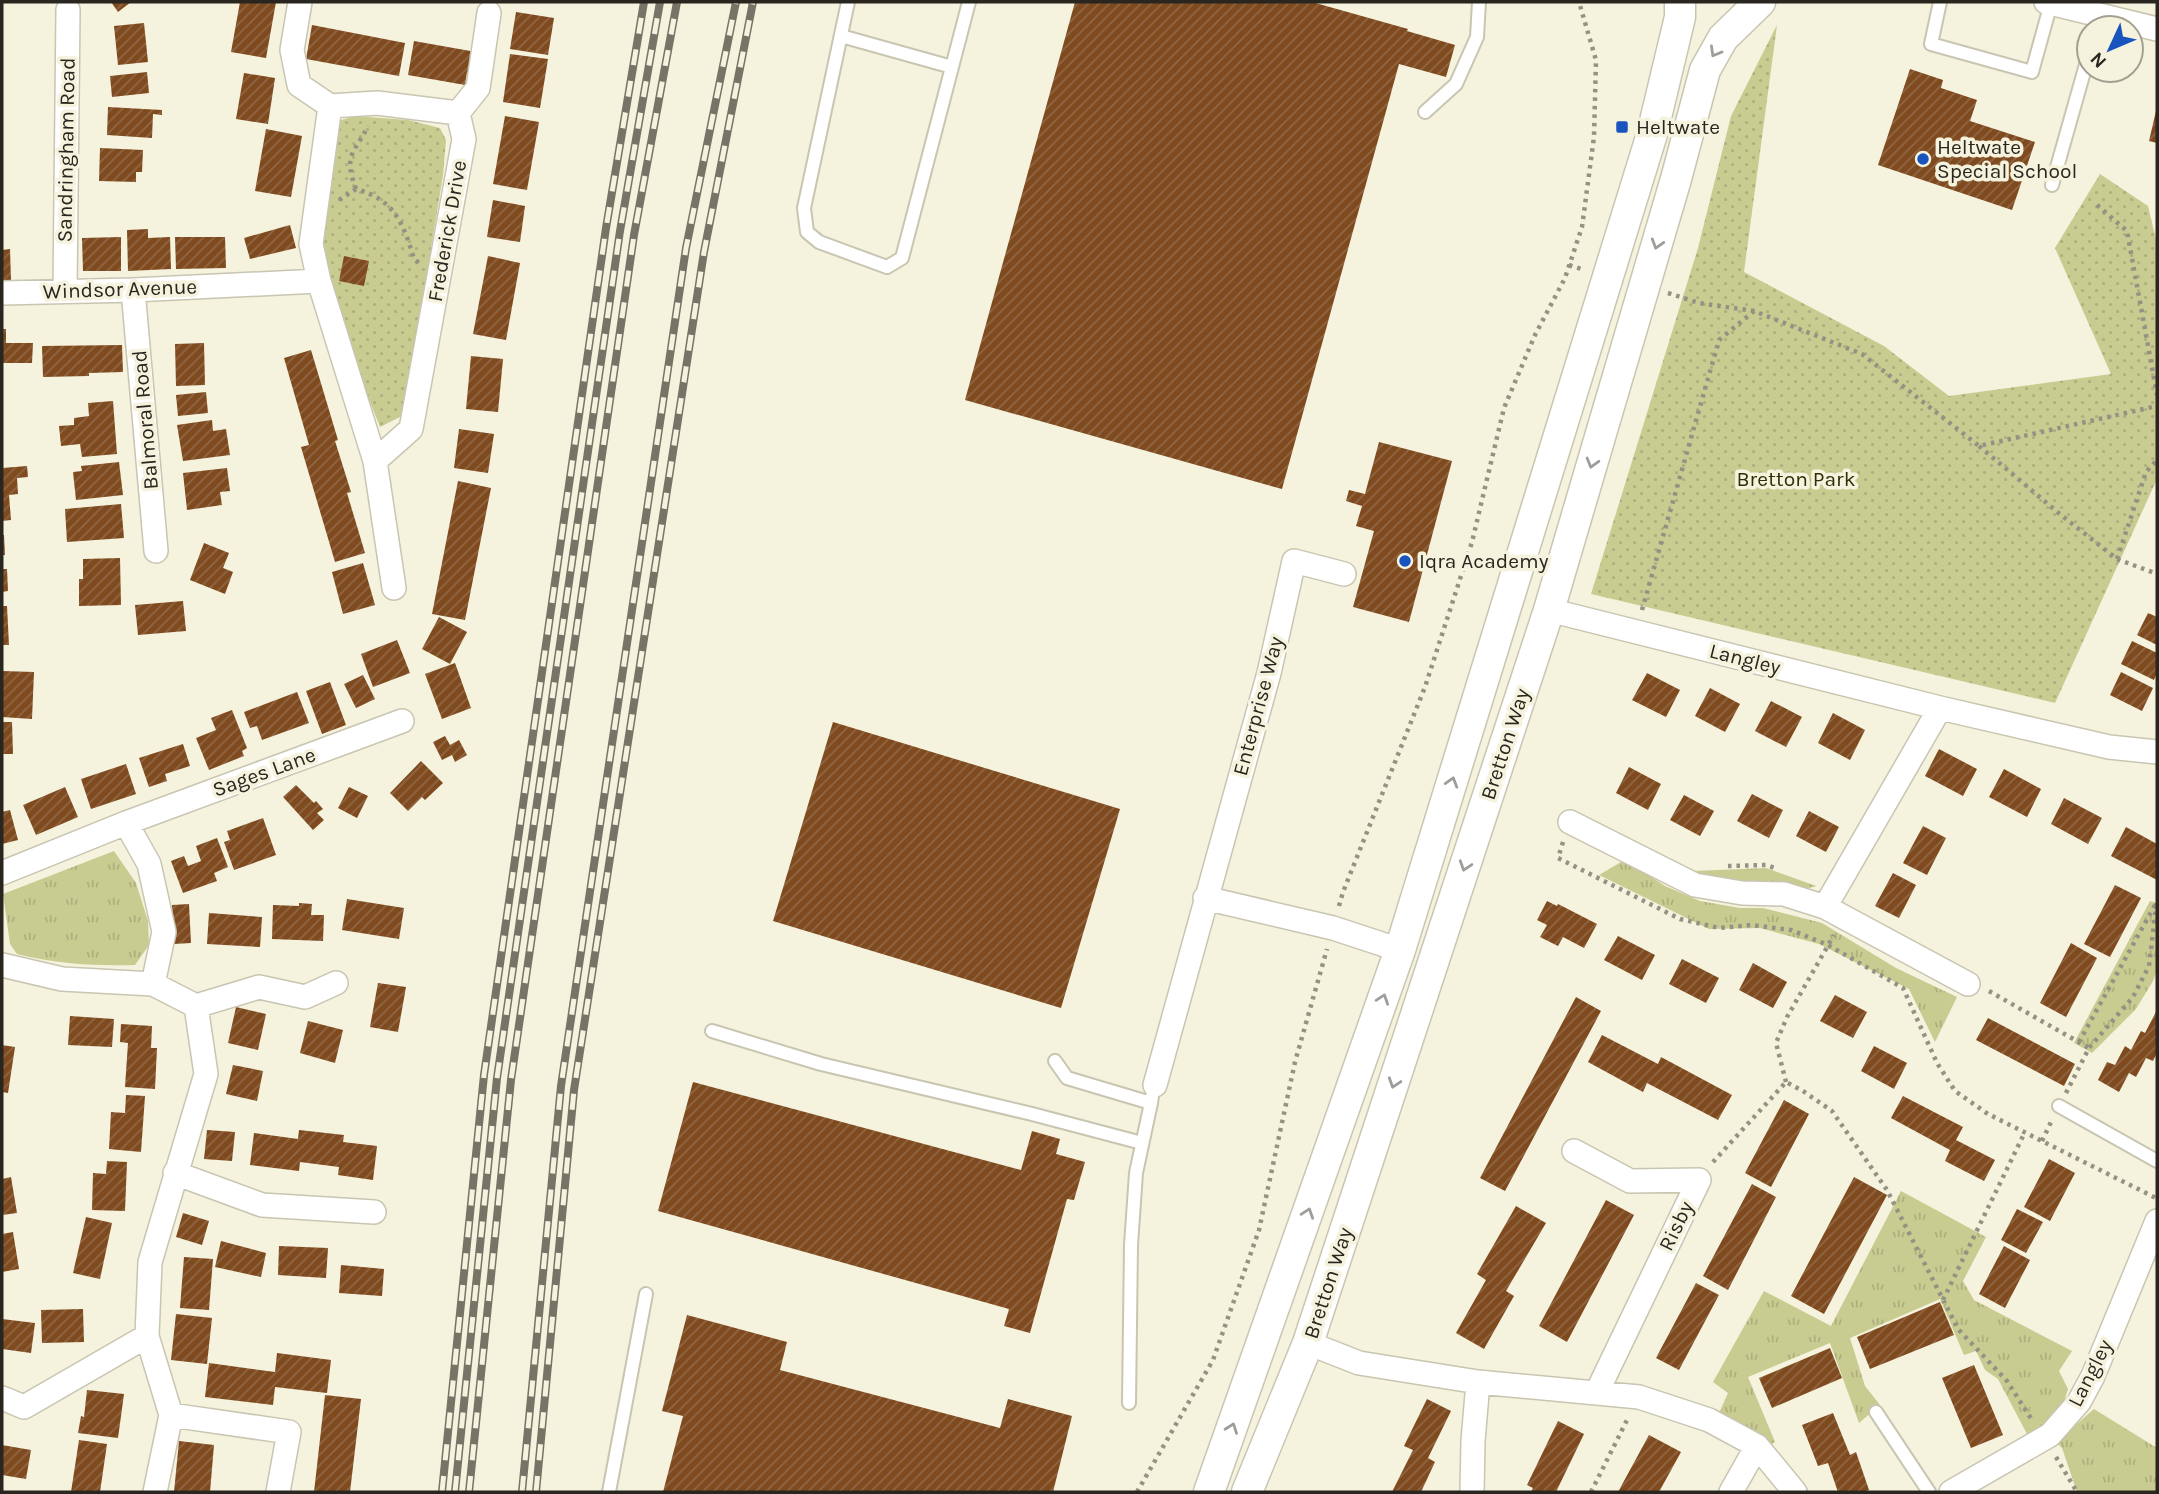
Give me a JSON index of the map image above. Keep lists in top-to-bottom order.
{
  "streets": {
    "street": [
      "Sandringham Road",
      "Frederick Drive",
      "Windsor Avenue",
      "Balmoral Road",
      "Langley",
      "Enterprise Way",
      "Bretton Way",
      "Sages Lane",
      "Risby"
    ]
  },
  "crossings": [
    ["Sandringham Road", "Windsor Avenue"],
    ["Windsor Avenue", "Balmoral Road"],
    ["Langley", "Bretton Way"]
  ],
  "parks": ["Bretton Park"],
  "places": {
    "transit": ["Heltwate"],
    "other": ["Heltwate Special School", "Iqra Academy"]
  },
  "north": "bottom left"
}
